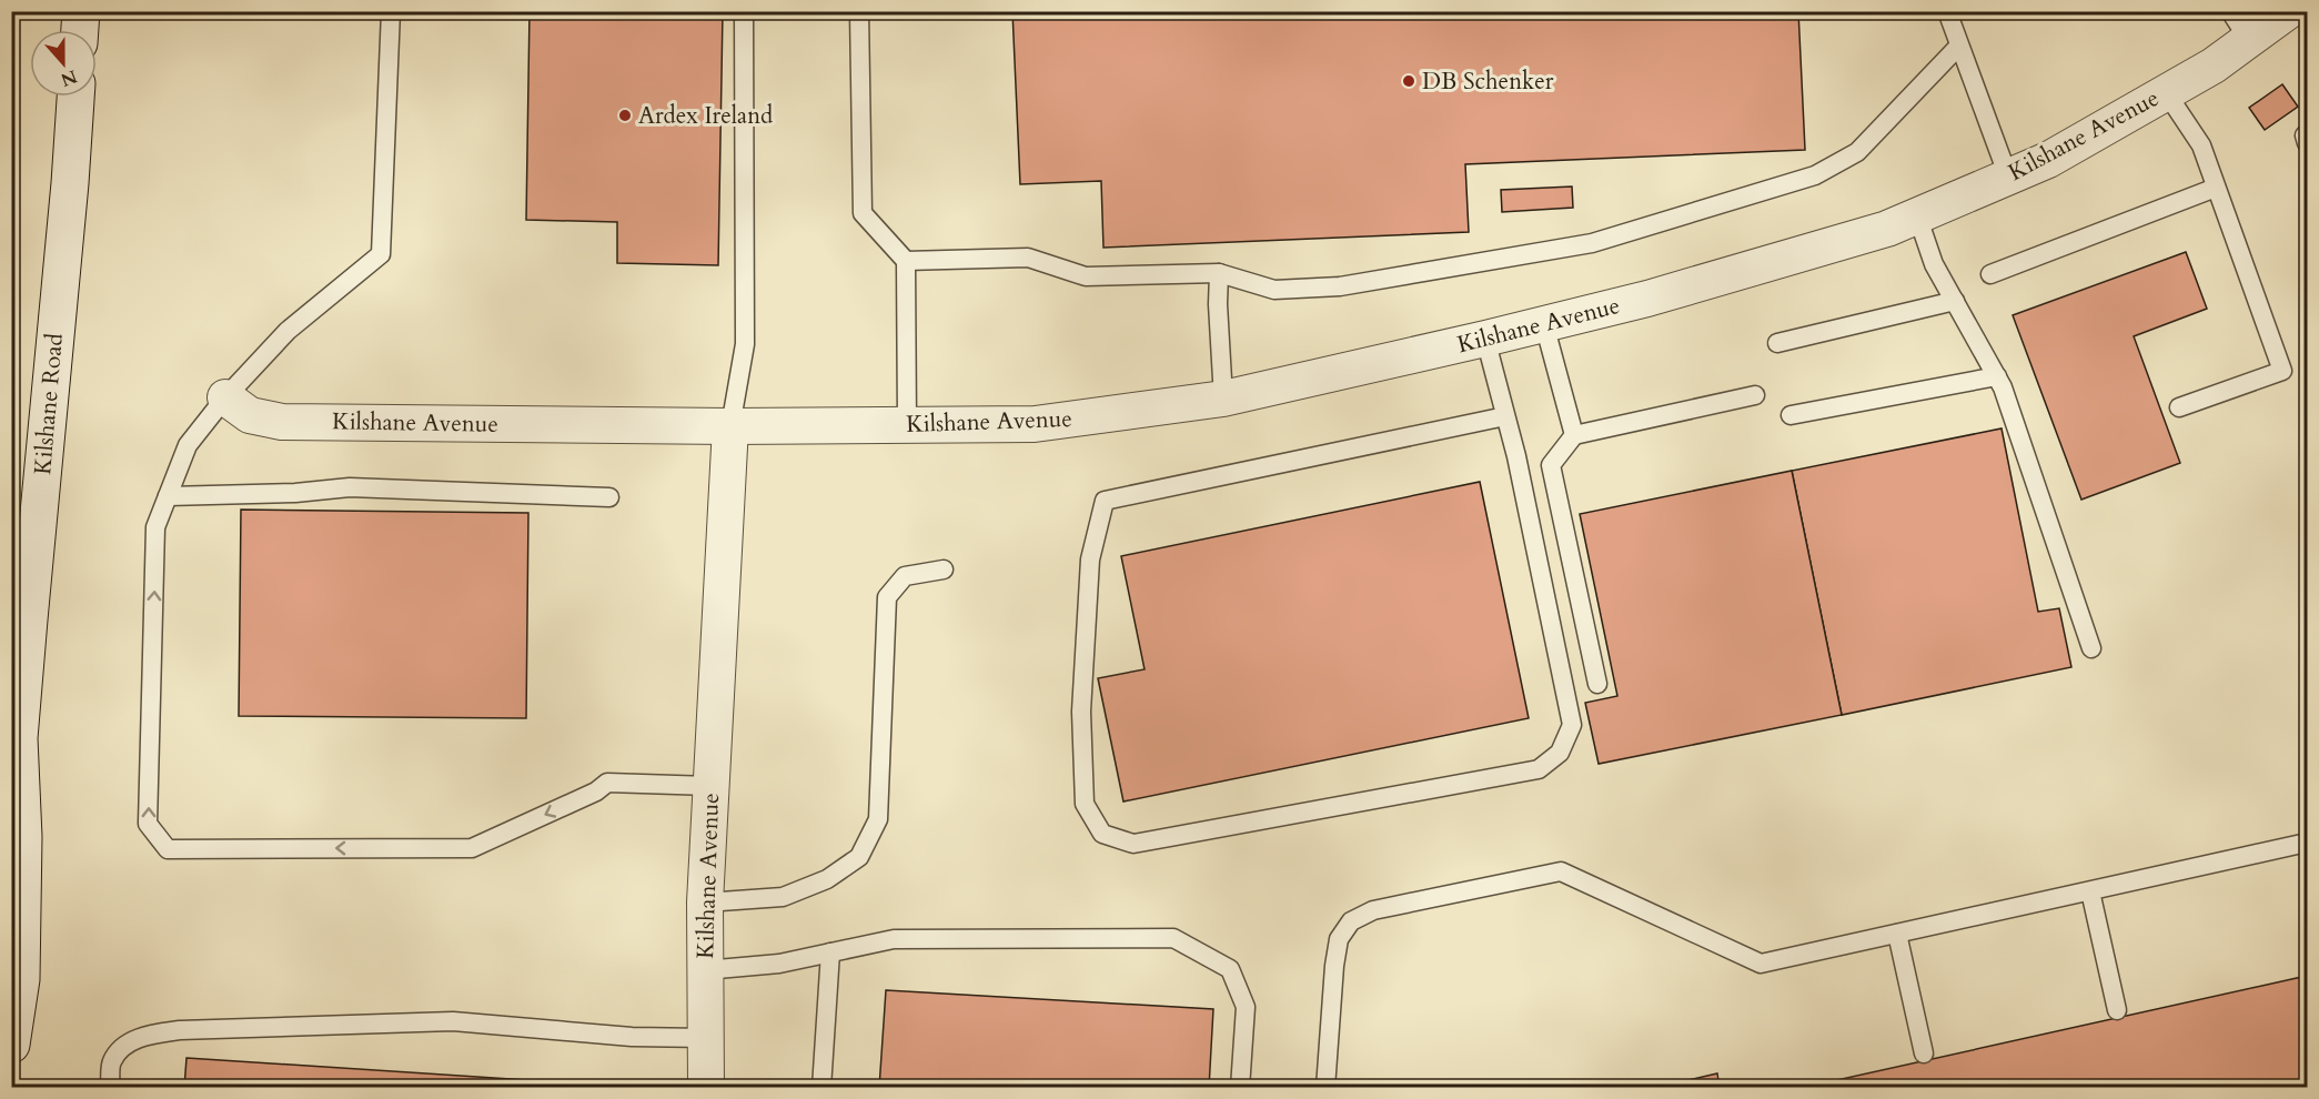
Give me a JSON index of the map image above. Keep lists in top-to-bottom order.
{
  "streets": {
    "street": ["Kilshane Avenue", "Kilshane Road"]
  },
  "places": ["DB Schenker", "Ardex Ireland"],
  "north": "bottom"
}
